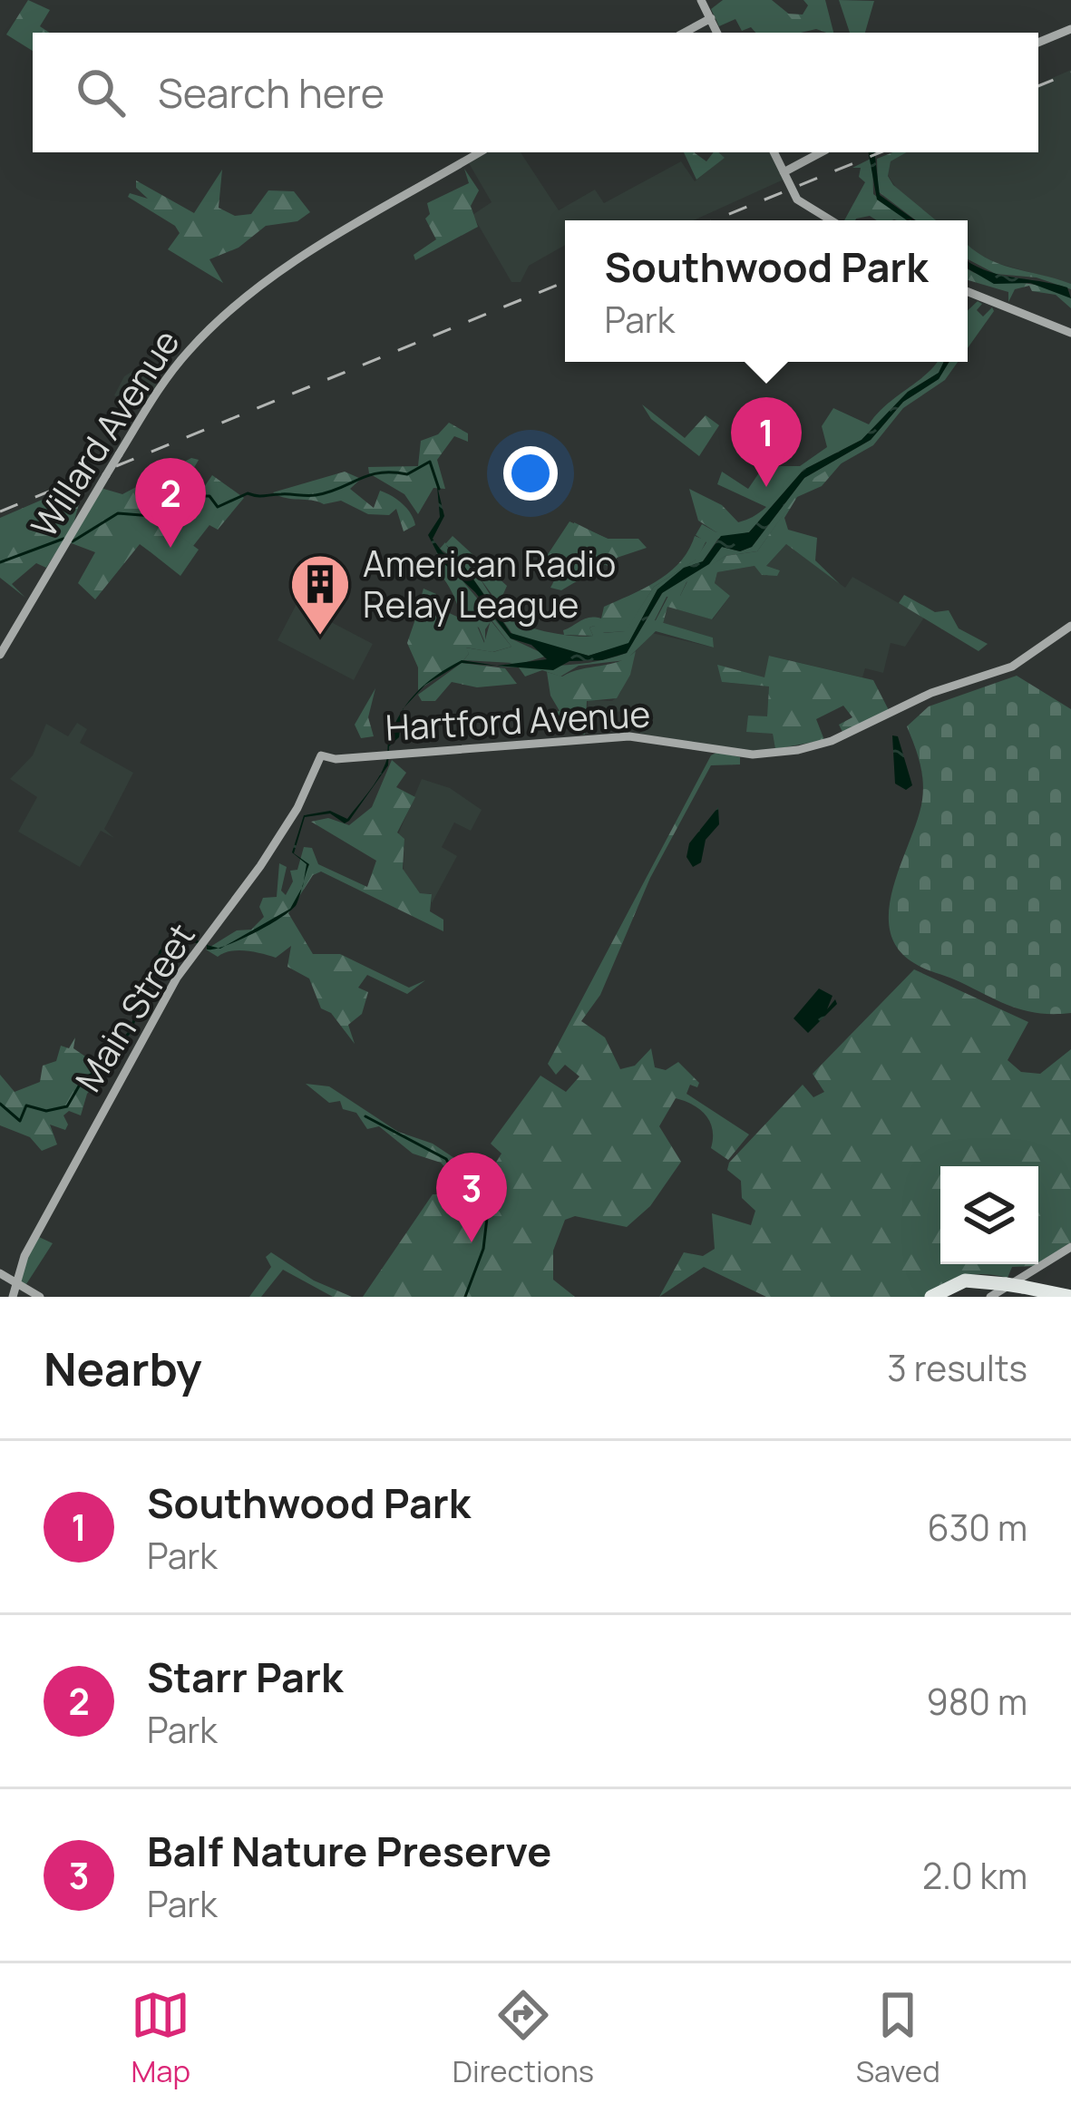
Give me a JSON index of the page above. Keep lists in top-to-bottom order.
{
  "streets": {
    "main road": ["Willard Avenue", "Hartford Avenue", "Main Street"]
  },
  "crossings": [
    ["Hartford Avenue", "Main Street"]
  ],
  "places": {
    "building": ["American Radio Relay League"]
  },
  "page": {
    "search": "Search here",
    "popup": ["Southwood Park", "Park"],
    "pins": ["1", "2", "3"],
    "heading": ["Nearby", "3 results"],
    "list": [
      {
        "mark": "1",
        "name": "Southwood Park",
        "note": "Park",
        "value": "630 m"
      },
      {
        "mark": "2",
        "name": "Starr Park",
        "note": "Park",
        "value": "980 m"
      },
      {
        "mark": "3",
        "name": "Balf Nature Preserve",
        "note": "Park",
        "value": "2.0 km"
      }
    ],
    "nav": ["Map", "Directions", "Saved"]
  }
}
